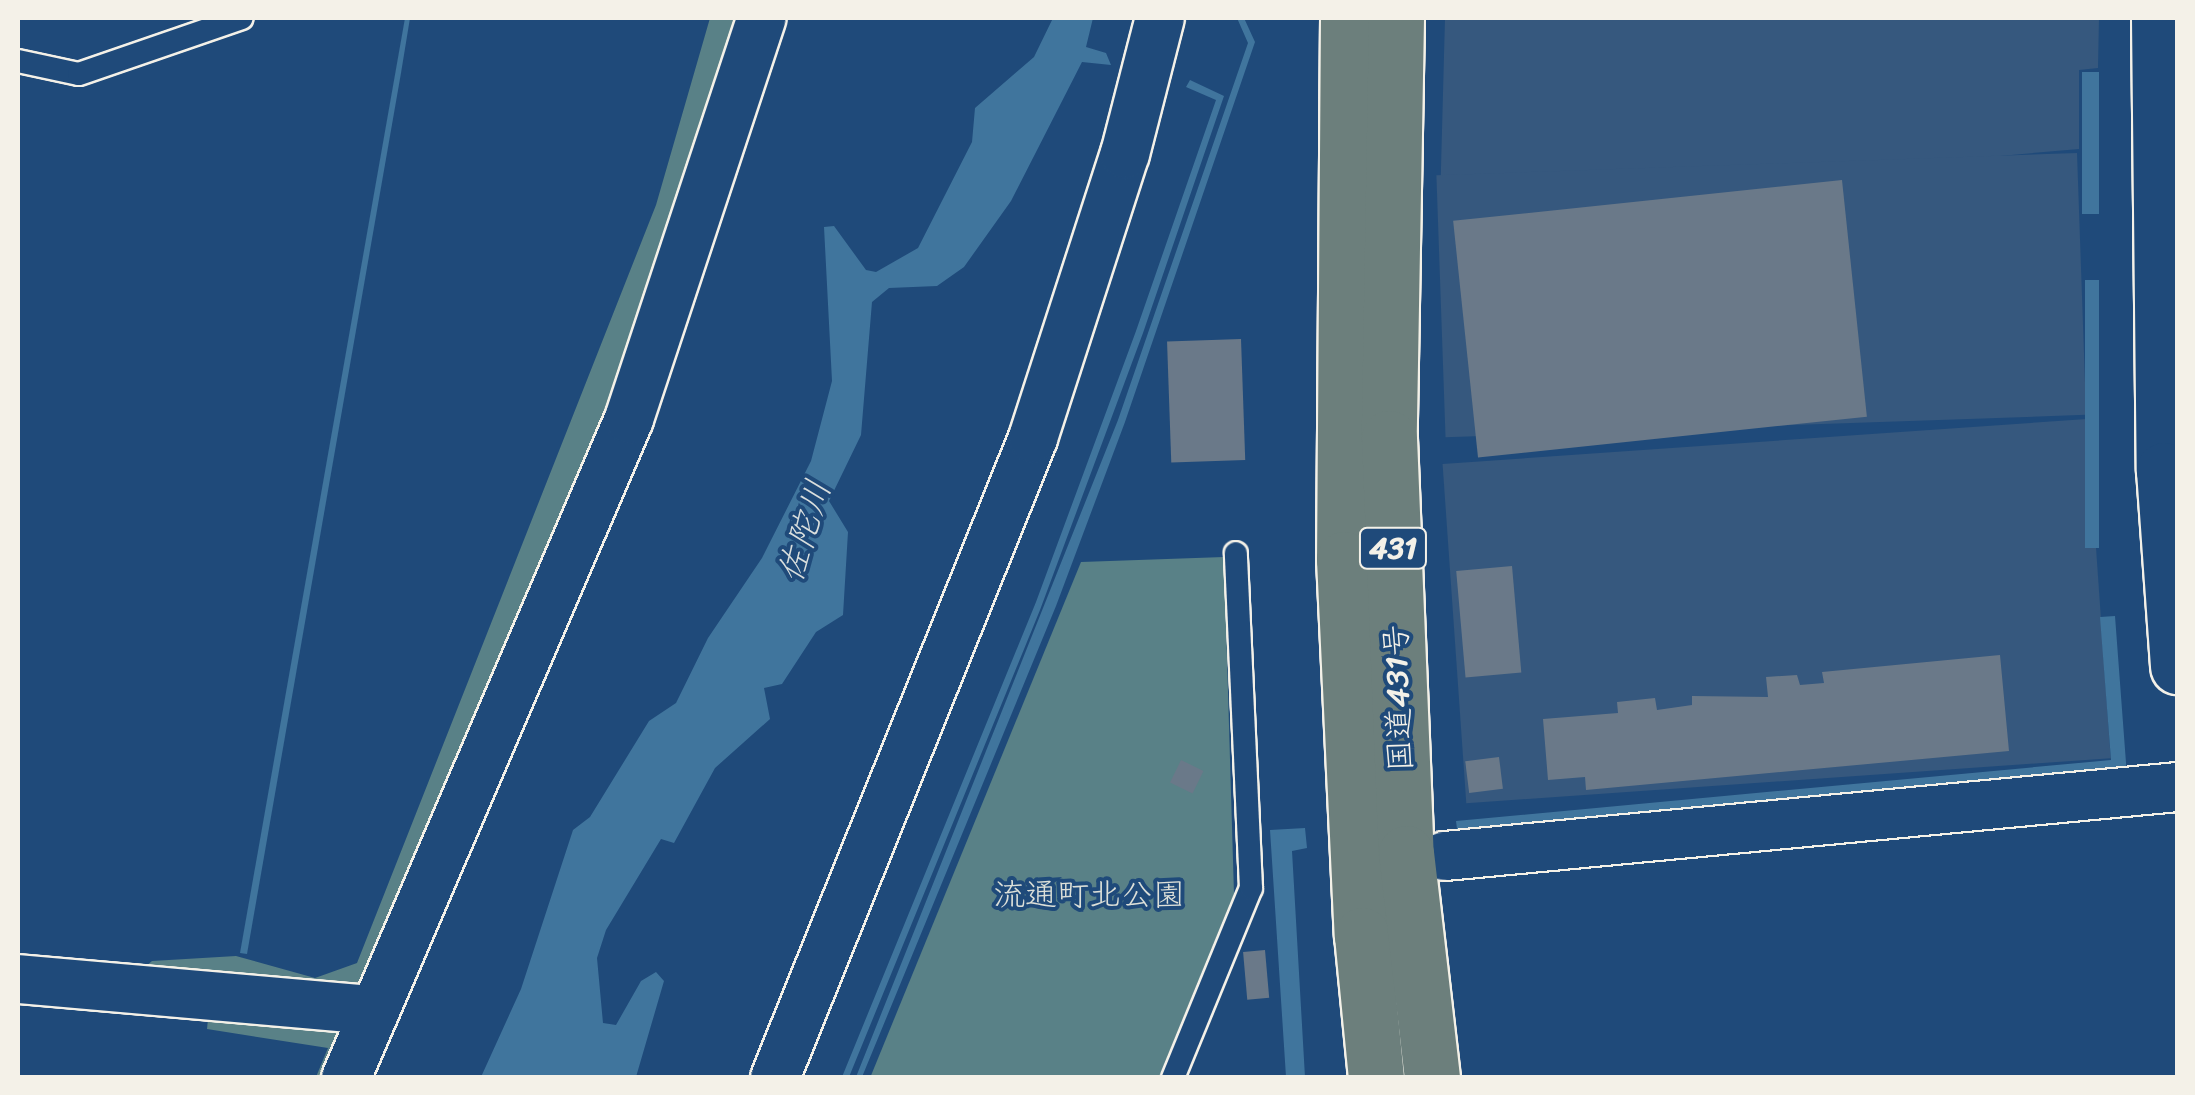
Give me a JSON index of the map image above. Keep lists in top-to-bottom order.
{
  "streets": {
    "highway": ["431", "国道431号"]
  },
  "water": ["佐陀川"],
  "parks": ["流通町北公園"]
}
